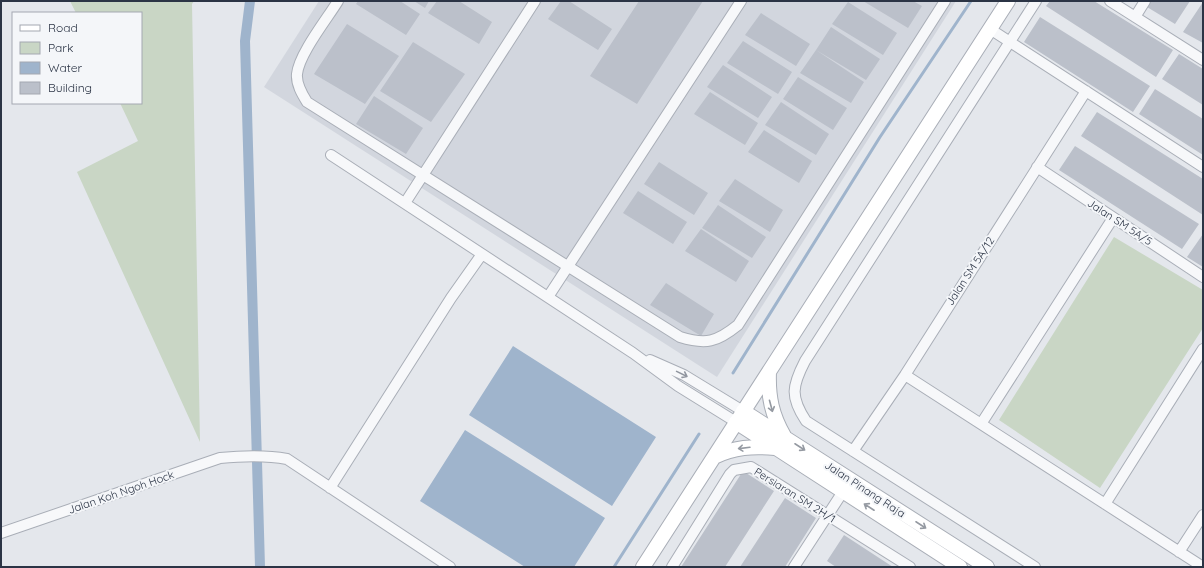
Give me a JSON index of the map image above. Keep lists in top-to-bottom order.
{
  "streets": {
    "street": [
      "Jalan SM 5A/5",
      "Jalan SM 5A/12",
      "Jalan Pinang Raja",
      "Jalan Koh Ngoh Hock",
      "Persiaran SM 2H/1"
    ]
  },
  "crossings": [
    ["Jalan SM 5A/5", "Jalan SM 5A/12"]
  ],
  "legend": [
    "Road",
    "Park",
    "Water",
    "Building"
  ]
}
